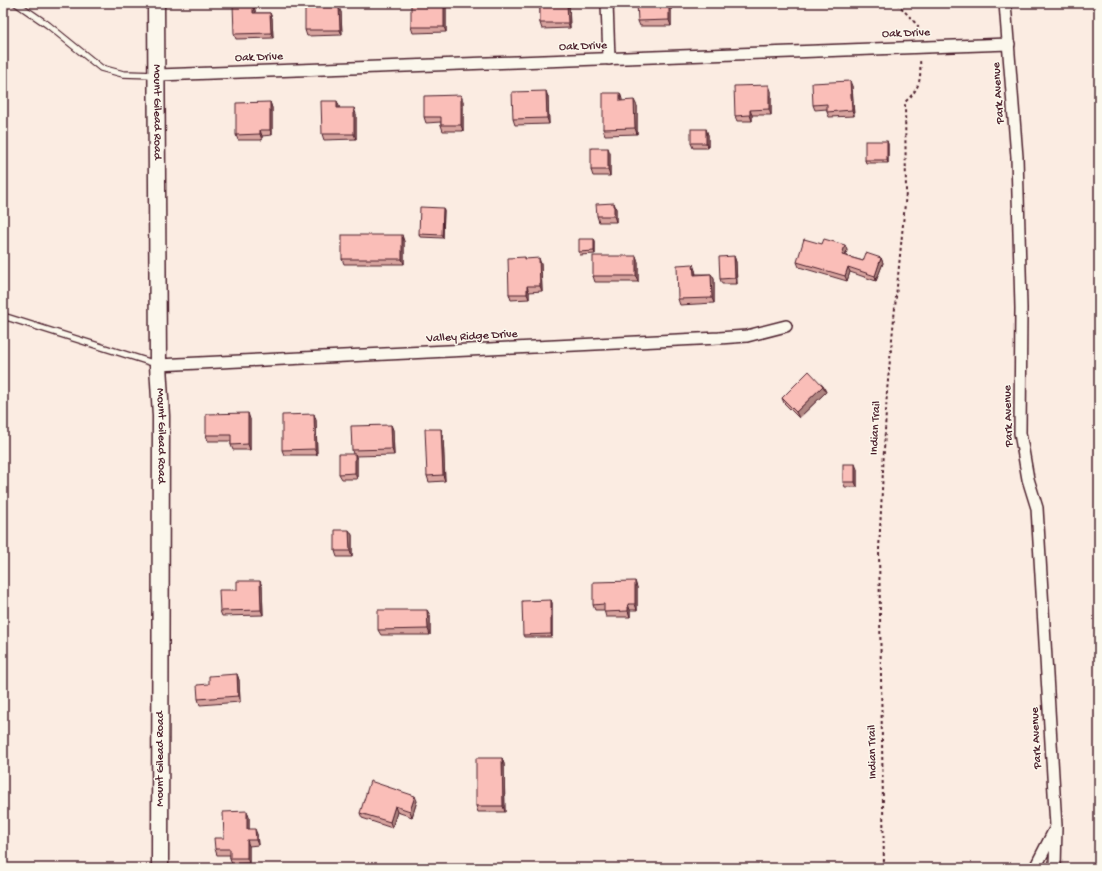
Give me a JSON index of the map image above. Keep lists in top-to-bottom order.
{
  "streets": {
    "main road": ["Mount Gilead Road"],
    "street": ["Oak Drive", "Park Avenue", "Valley Ridge Drive"],
    "path": ["Indian Trail"]
  },
  "crossings": [
    ["Oak Drive", "Park Avenue"],
    ["Oak Drive", "Mount Gilead Road"],
    ["Oak Drive", "Indian Trail"],
    ["Mount Gilead Road", "Valley Ridge Drive"]
  ]
}
